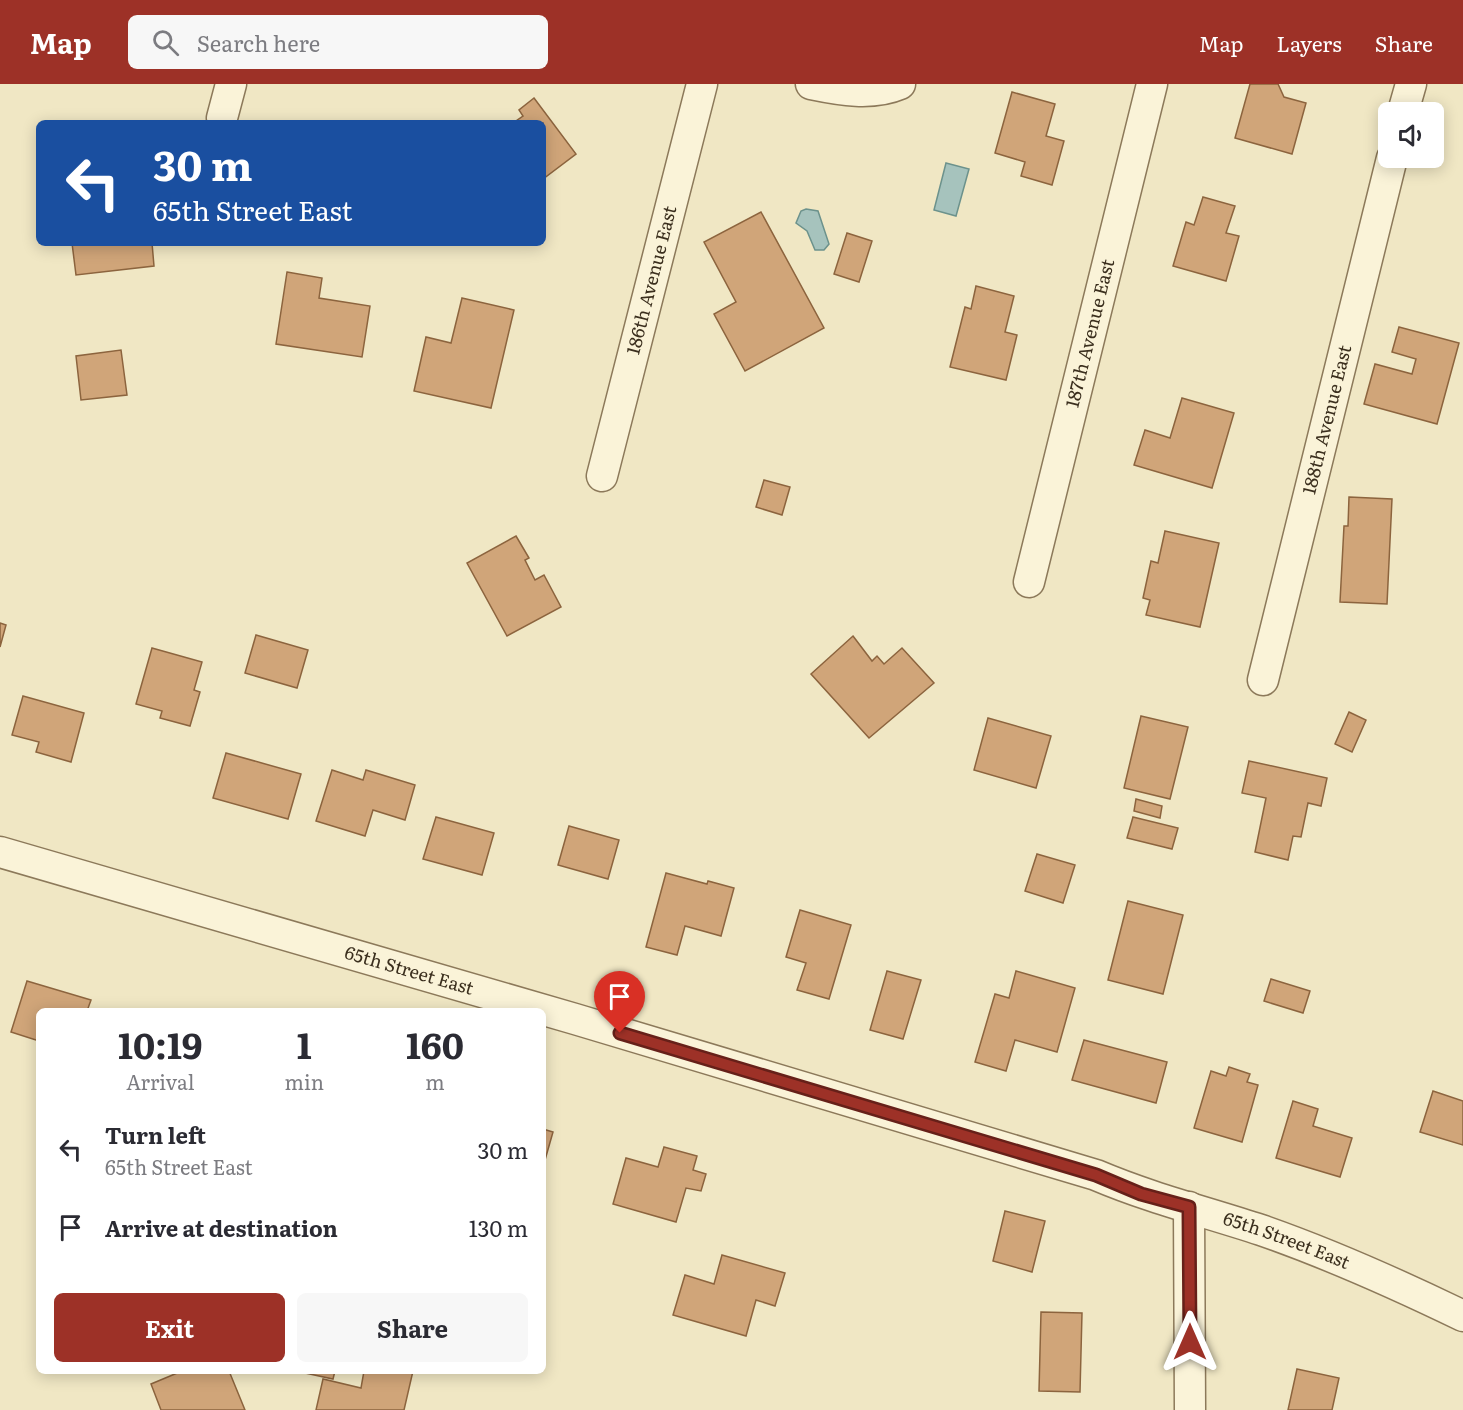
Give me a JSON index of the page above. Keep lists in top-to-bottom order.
{
  "streets": {
    "street": [
      "186th Avenue East",
      "187th Avenue East",
      "188th Avenue East",
      "65th Street East"
    ]
  },
  "page": {
    "header": "Map",
    "search": "Search here",
    "nav": ["Map", "Layers", "Share"],
    "turn": ["30 m", "65th Street East"],
    "eta": [
      "10:19",
      "Arrival",
      "1",
      "min",
      "160",
      "m"
    ],
    "list": [
      {
        "name": "Turn left",
        "note": "65th Street East",
        "value": "30 m"
      },
      {
        "name": "Arrive at destination",
        "value": "130 m"
      }
    ],
    "buttons": ["Exit", "Share"]
  }
}
